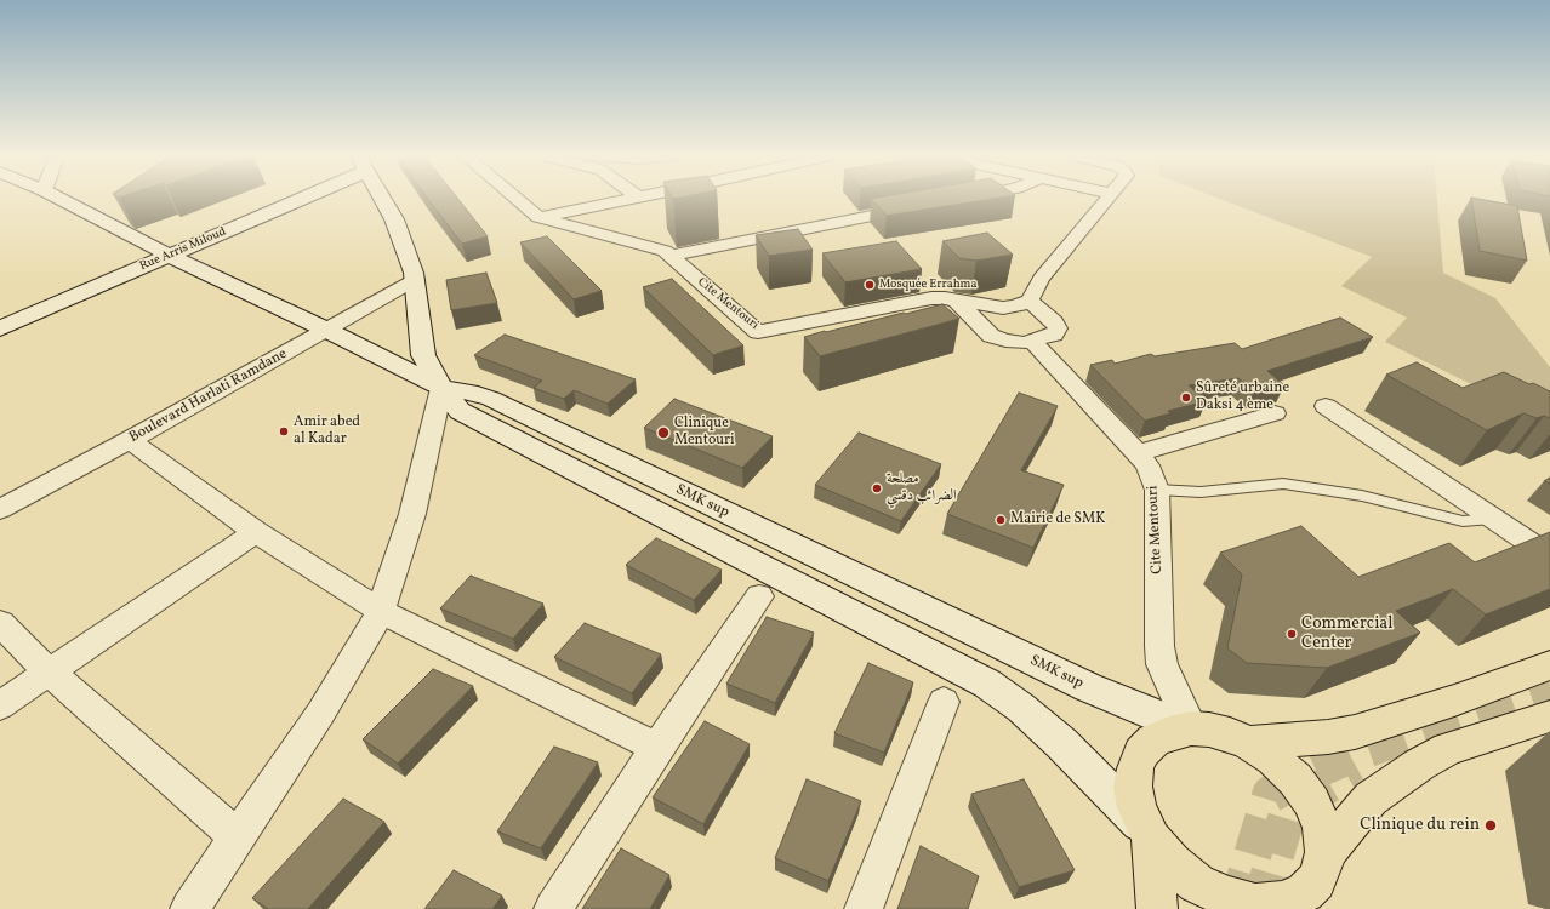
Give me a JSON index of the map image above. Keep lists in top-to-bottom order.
{
  "streets": {
    "main road": ["Rue Arris Miloud", "SMK sup"],
    "street": ["Cite Mentouri", "Boulevard Harlati Ramdane"]
  },
  "crossings": [
    ["Cite Mentouri", "SMK sup"]
  ],
  "places": [
    "Mosquée Errahma",
    "Sûreté urbaine Daksi 4 ème",
    "Amir abed al Kadar",
    "Clinique Mentouri",
    "مصلحة الضرائب دقسي",
    "Mairie de SMK",
    "Commercial Center",
    "Clinique du rein"
  ]
}
